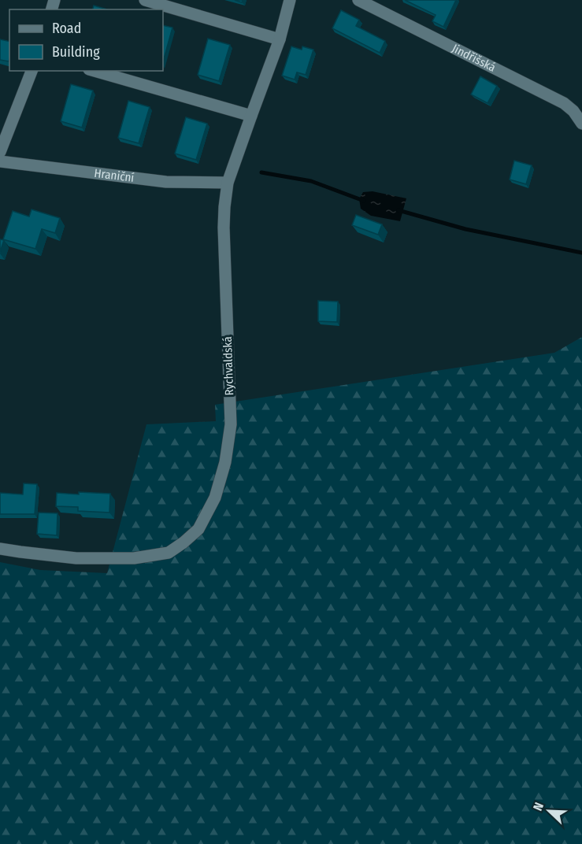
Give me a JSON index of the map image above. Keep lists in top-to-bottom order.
{
  "streets": {
    "street": ["Jindřišská", "Hraniční", "Rychvaldská"]
  },
  "crossings": [
    ["Hraniční", "Rychvaldská"]
  ],
  "legend": ["Road", "Building"],
  "north": "top left"
}
